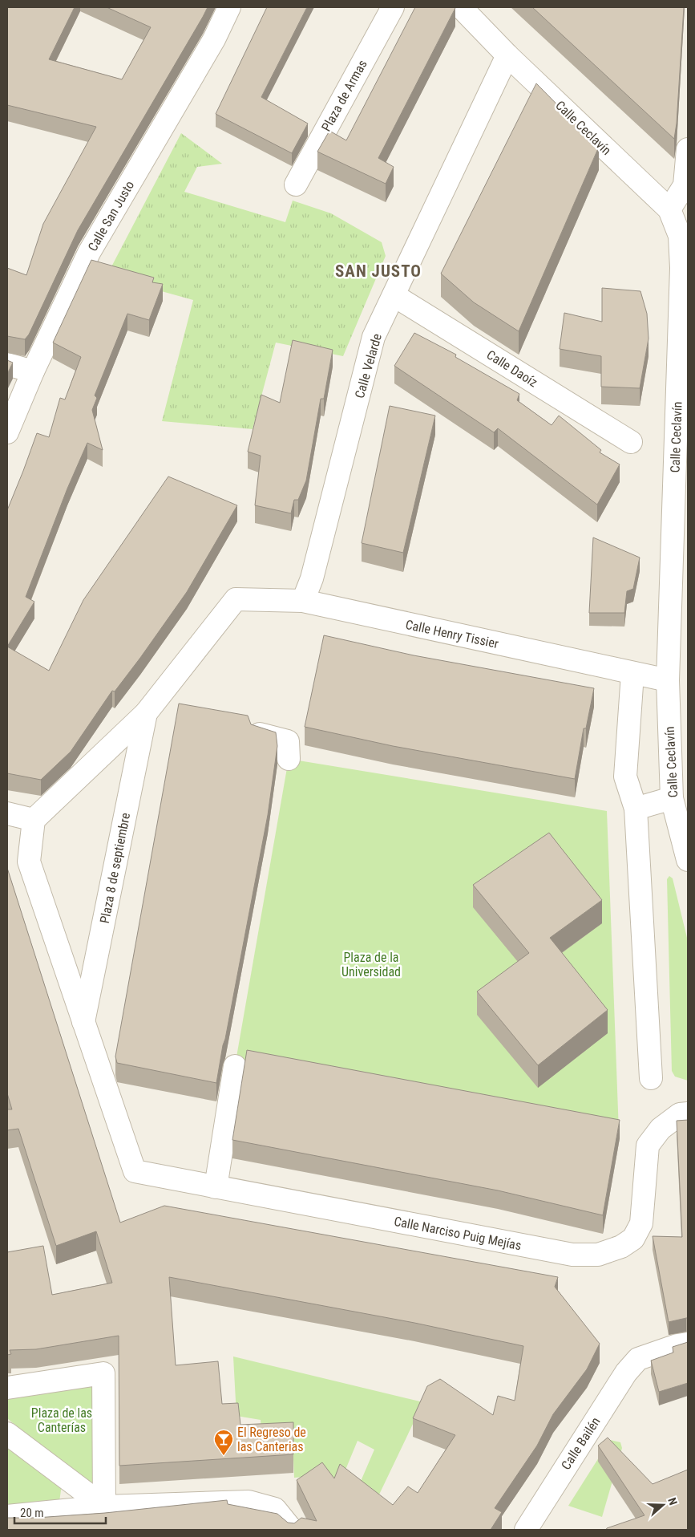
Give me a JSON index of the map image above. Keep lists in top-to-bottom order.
{
  "streets": {
    "street": [
      "Plaza de Armas",
      "Calle Ceclavín",
      "Calle San Justo",
      "Calle Velarde",
      "Calle Daoíz",
      "Calle Henry Tissier",
      "Plaza 8 de septiembre",
      "Calle Narciso Puig Mejías",
      "Calle Bailén"
    ]
  },
  "crossings": [
    ["Calle Ceclavín", "Calle Velarde"],
    ["Calle Ceclavín", "Calle Henry Tissier"],
    ["Calle Velarde", "Calle Daoíz"],
    ["Calle Velarde", "Calle Henry Tissier"],
    ["Calle Henry Tissier", "Plaza 8 de septiembre"],
    ["Plaza 8 de septiembre", "Calle Narciso Puig Mejías"]
  ],
  "districts": ["SAN JUSTO"],
  "parks": ["Plaza de la Universidad", "Plaza de las Canterías"],
  "places": {
    "bar": ["El Regreso de las Canterias"]
  },
  "scale_bar": "20 m",
  "north": "right"
}
